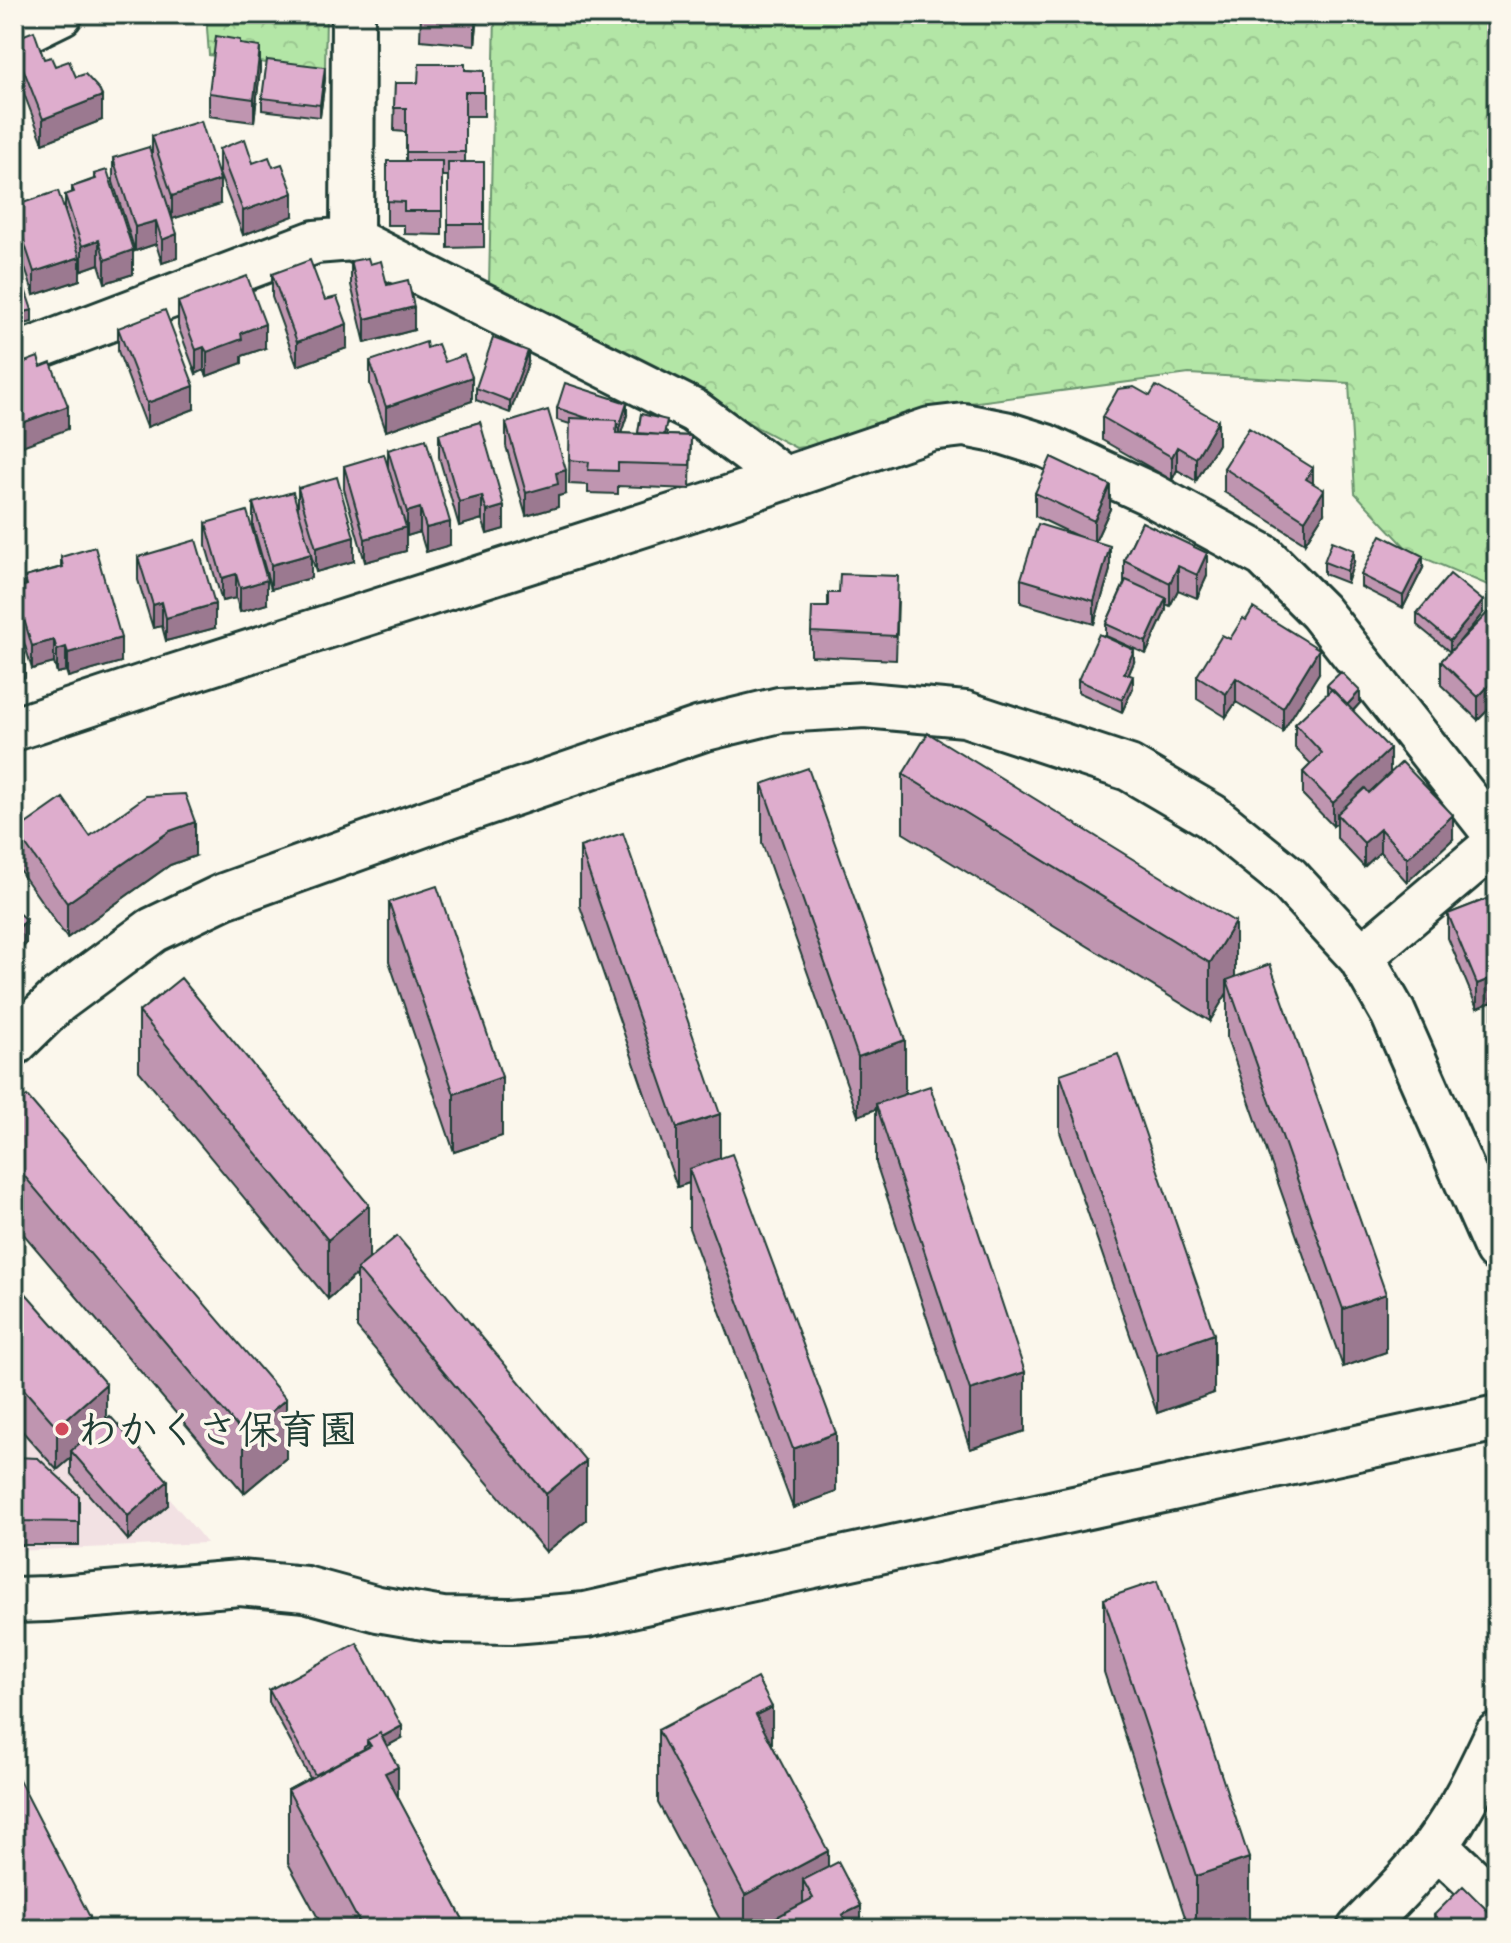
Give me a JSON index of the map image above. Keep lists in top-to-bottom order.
{
  "places": ["わかくさ保育園"]
}
